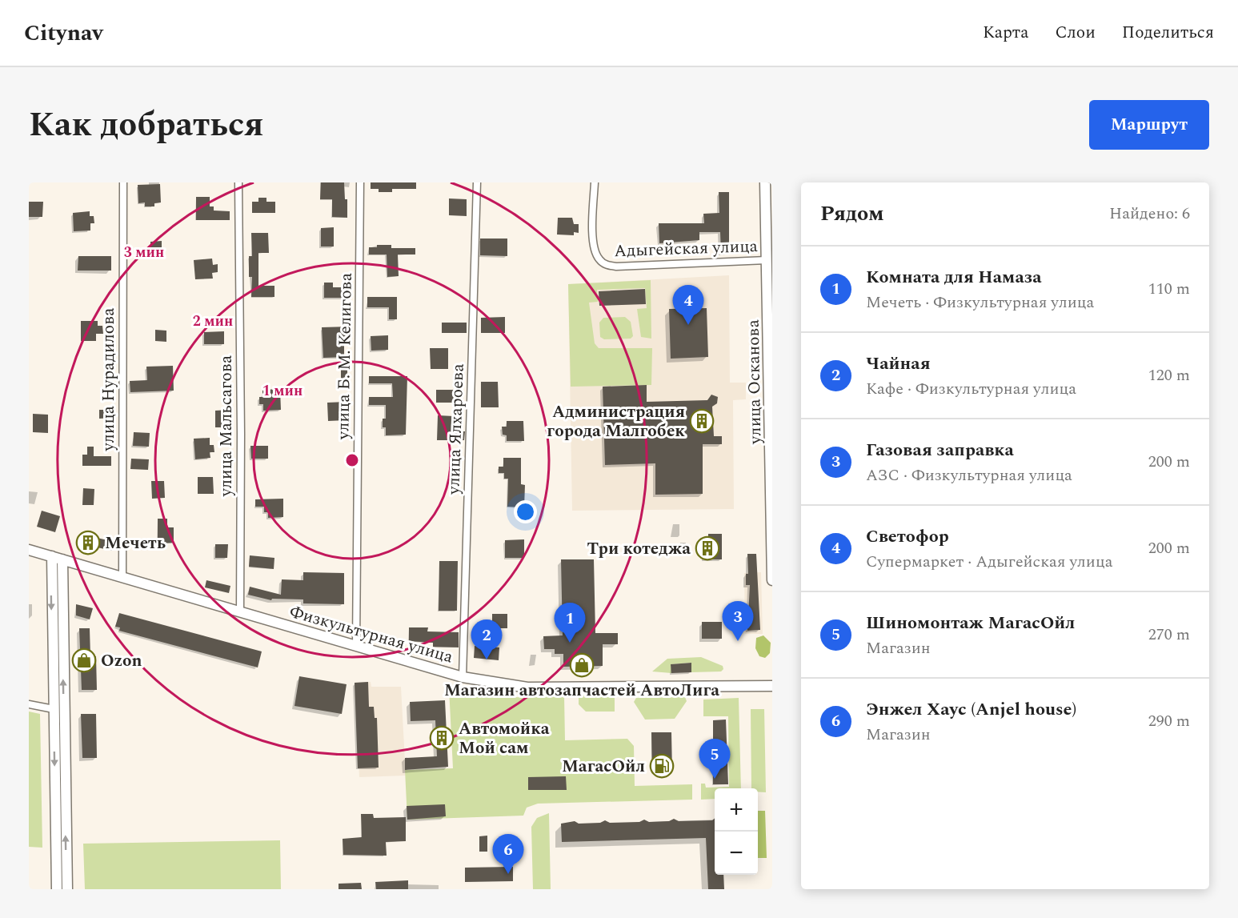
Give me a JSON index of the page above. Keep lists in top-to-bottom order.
{
  "streets": {
    "street": [
      "Адыгейская улица",
      "улица Б. М. Келигова",
      "улица Нурадилова",
      "улица Осканова",
      "улица Мальсагова",
      "улица Ялхароева",
      "Физкультурная улица"
    ]
  },
  "crossings": [
    ["Адыгейская улица", "улица Осканова"],
    ["улица Б. М. Келигова", "Физкультурная улица"],
    ["улица Нурадилова", "Физкультурная улица"],
    ["улица Мальсагова", "Физкультурная улица"],
    ["улица Ялхароева", "Физкультурная улица"]
  ],
  "places": {
    "building": [
      "Администрация города Малгобек",
      "Мечеть",
      "Три котеджа",
      "Автомойка Мой сам"
    ],
    "shop": ["Ozon", "Магазин автозапчастей АвтоЛига"],
    "fuel station": ["МагасОйл"]
  },
  "page": {
    "header": "Citynav",
    "nav": ["Карта", "Слои", "Поделиться"],
    "title": "Как добраться",
    "buttons": "Маршрут",
    "heading": ["Рядом", "Найдено: 6"],
    "list": [
      {
        "mark": "1",
        "name": "Комната для Намаза",
        "note": "Мечеть · Физкультурная улица",
        "value": "110 m"
      },
      {
        "mark": "2",
        "name": "Чайная",
        "note": "Кафе · Физкультурная улица",
        "value": "120 m"
      },
      {
        "mark": "3",
        "name": "Газовая заправка",
        "note": "АЗС · Физкультурная улица",
        "value": "200 m"
      },
      {
        "mark": "4",
        "name": "Светофор",
        "note": "Супермаркет · Адыгейская улица",
        "value": "200 m"
      },
      {
        "mark": "5",
        "name": "Шиномонтаж МагасОйл",
        "note": "Магазин",
        "value": "270 m"
      },
      {
        "mark": "6",
        "name": "Энжел Хаус (Anjel house)",
        "note": "Магазин",
        "value": "290 m"
      }
    ],
    "pins": [
      "4",
      "3",
      "1",
      "2",
      "5",
      "6"
    ],
    "map_buttons": ["+", "−"]
  },
  "rings": ["3 мин", "2 мин", "1 мин"]
}
